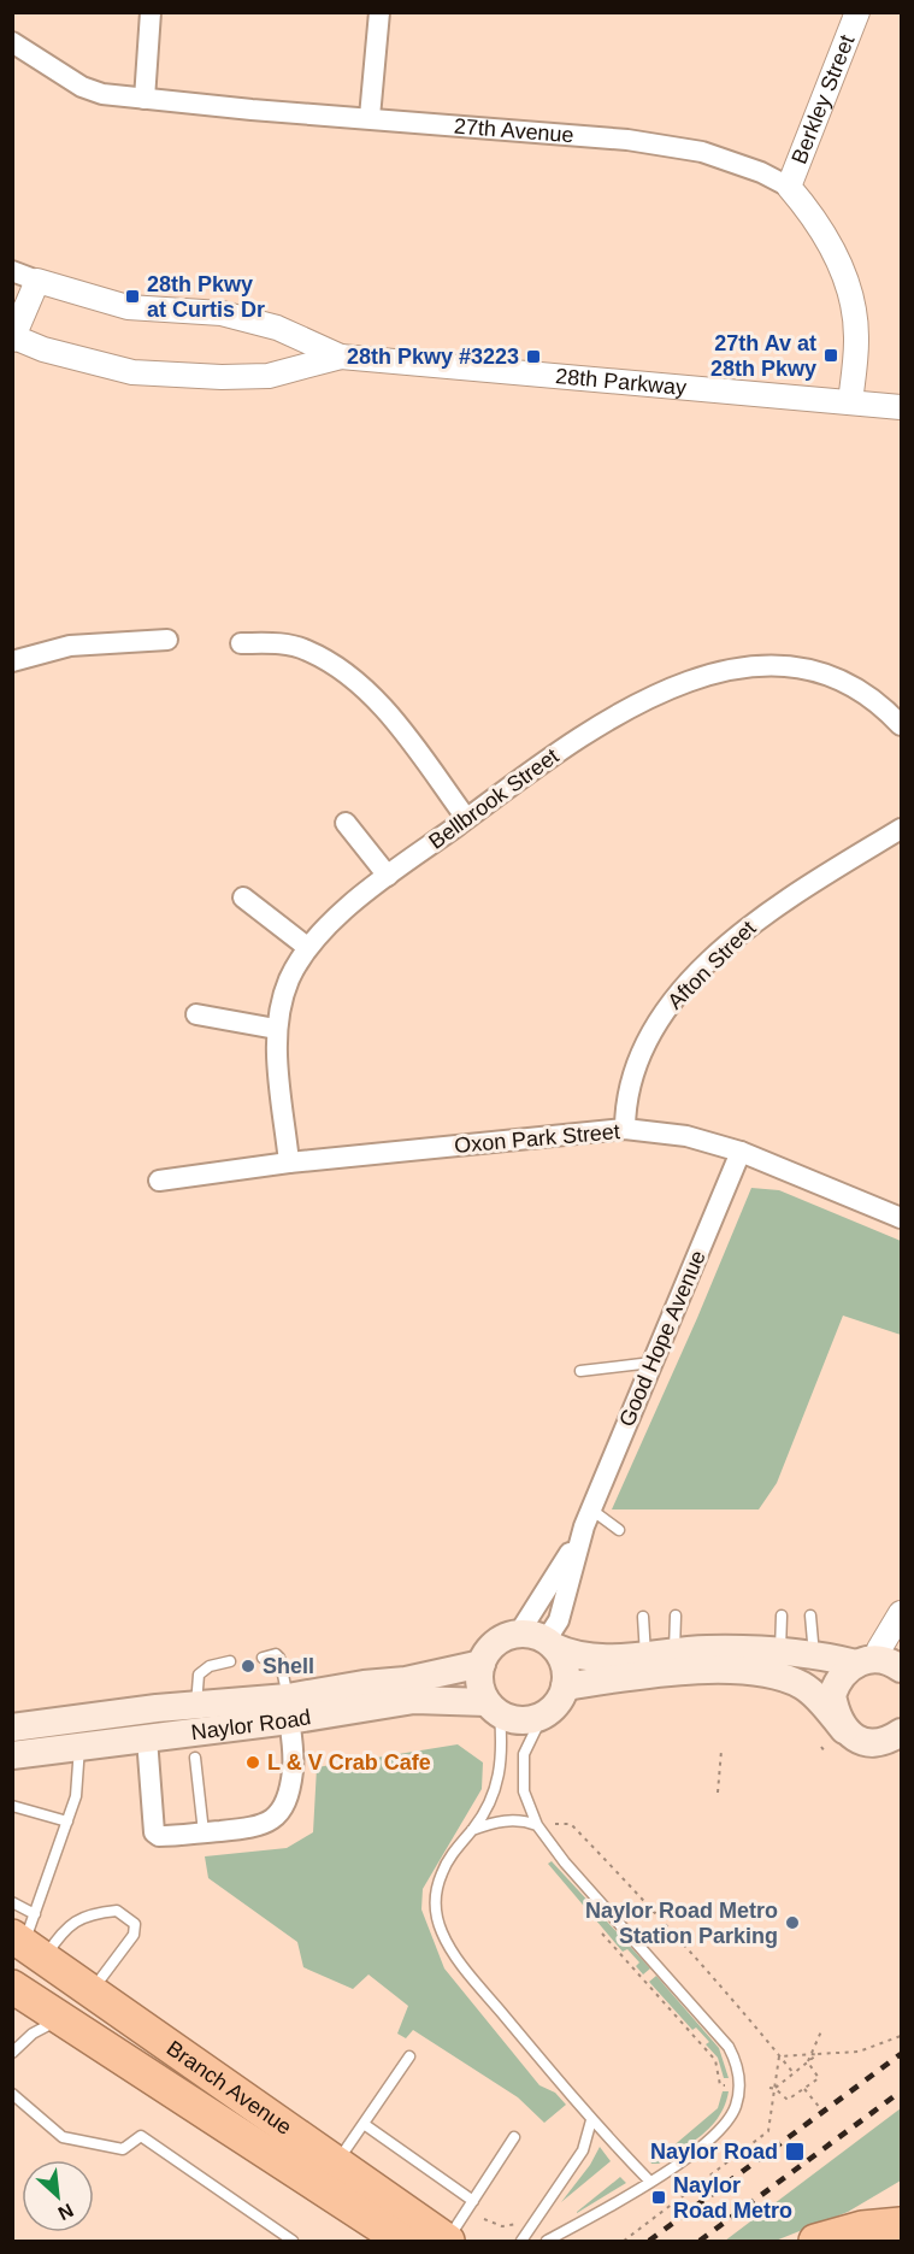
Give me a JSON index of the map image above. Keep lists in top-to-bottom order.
{
  "streets": {
    "highway": ["Branch Avenue"],
    "main road": ["Naylor Road"],
    "street": [
      "Berkley Street",
      "27th Avenue",
      "28th Parkway",
      "Bellbrook Street",
      "Afton Street",
      "Oxon Park Street",
      "Good Hope Avenue"
    ]
  },
  "crossings": [
    ["Berkley Street", "27th Avenue"],
    ["27th Avenue", "28th Parkway"],
    ["Bellbrook Street", "Oxon Park Street"],
    ["Afton Street", "Oxon Park Street"],
    ["Oxon Park Street", "Good Hope Avenue"],
    ["Good Hope Avenue", "Naylor Road"]
  ],
  "places": {
    "transit": [
      "28th Pkwy at Curtis Dr",
      "27th Av at 28th Pkwy",
      "28th Pkwy #3223",
      "Naylor Road",
      "Naylor Road Metro"
    ],
    "other": ["Shell", "L & V Crab Cafe", "Naylor Road Metro Station Parking"]
  },
  "north": "bottom right"
}
